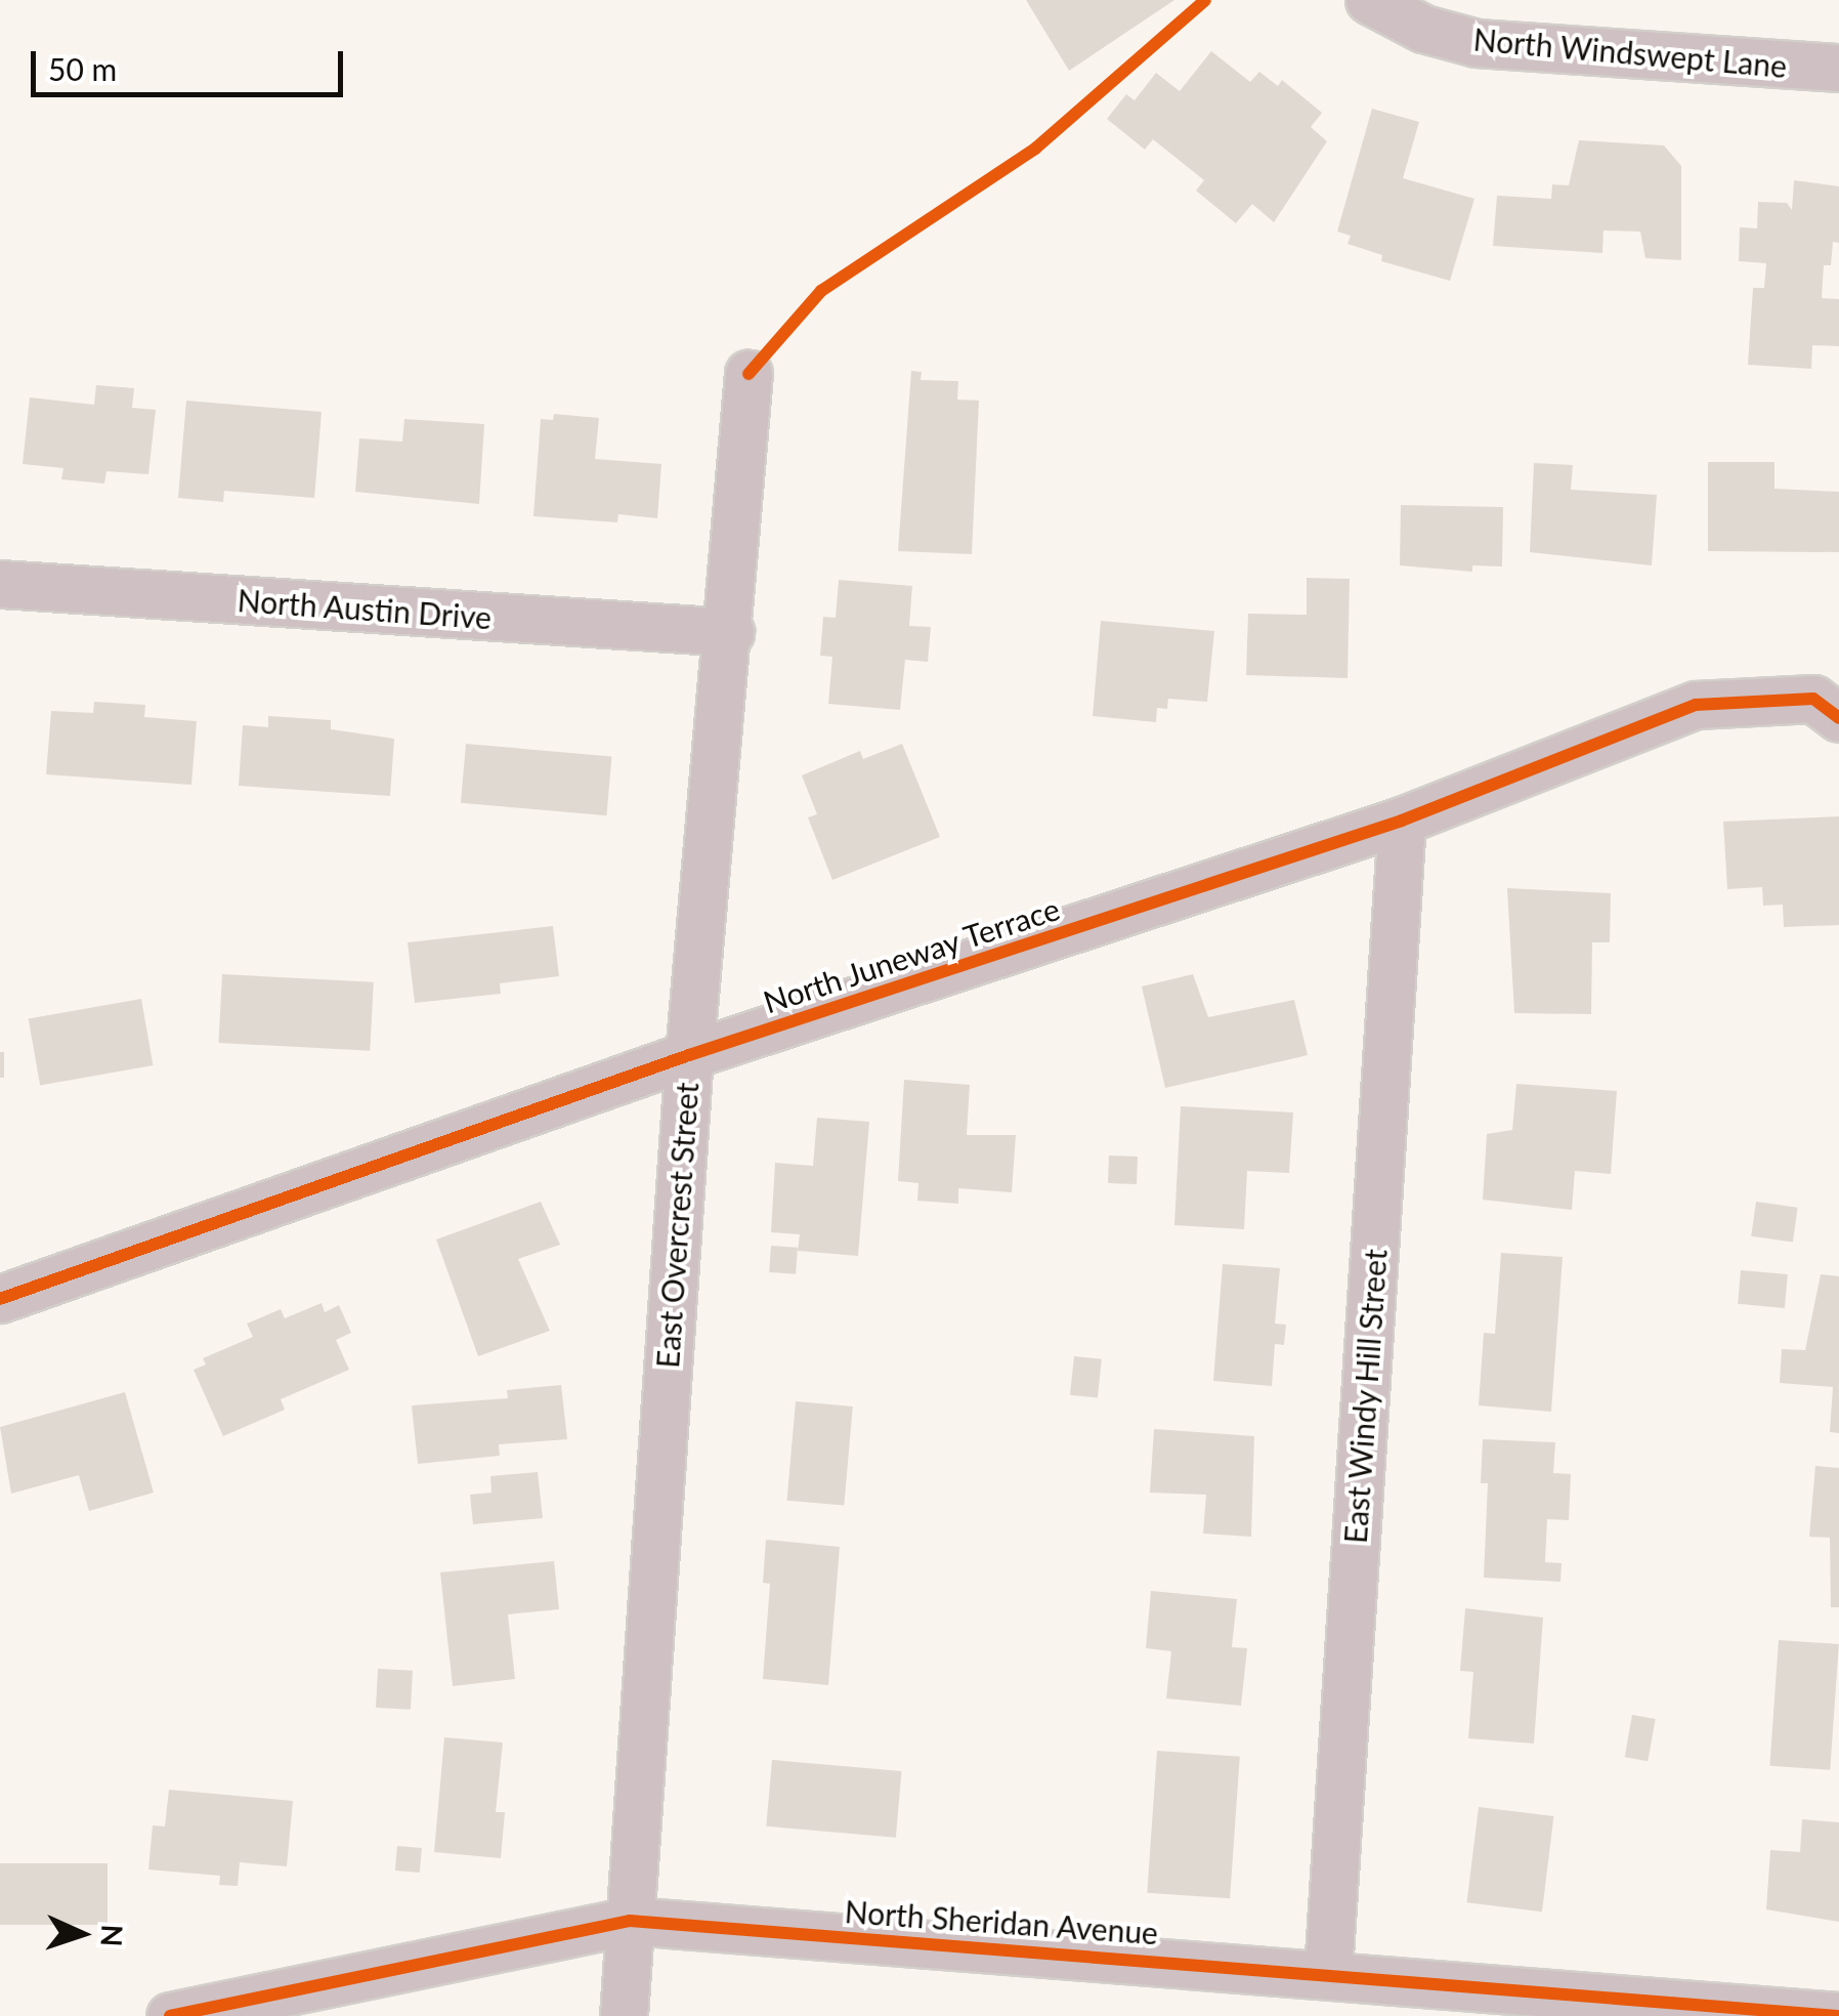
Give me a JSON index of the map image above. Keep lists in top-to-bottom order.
{
  "streets": {
    "street": [
      "North Windswept Lane",
      "North Austin Drive",
      "North Juneway Terrace",
      "East Overcrest Street",
      "East Windy Hill Street",
      "North Sheridan Avenue"
    ]
  },
  "crossings": [
    ["North Austin Drive", "East Overcrest Street"],
    ["North Juneway Terrace", "East Overcrest Street"],
    ["North Juneway Terrace", "East Windy Hill Street"],
    ["East Overcrest Street", "North Sheridan Avenue"],
    ["East Windy Hill Street", "North Sheridan Avenue"]
  ],
  "scale_bar": "50 m",
  "north": "right"
}
